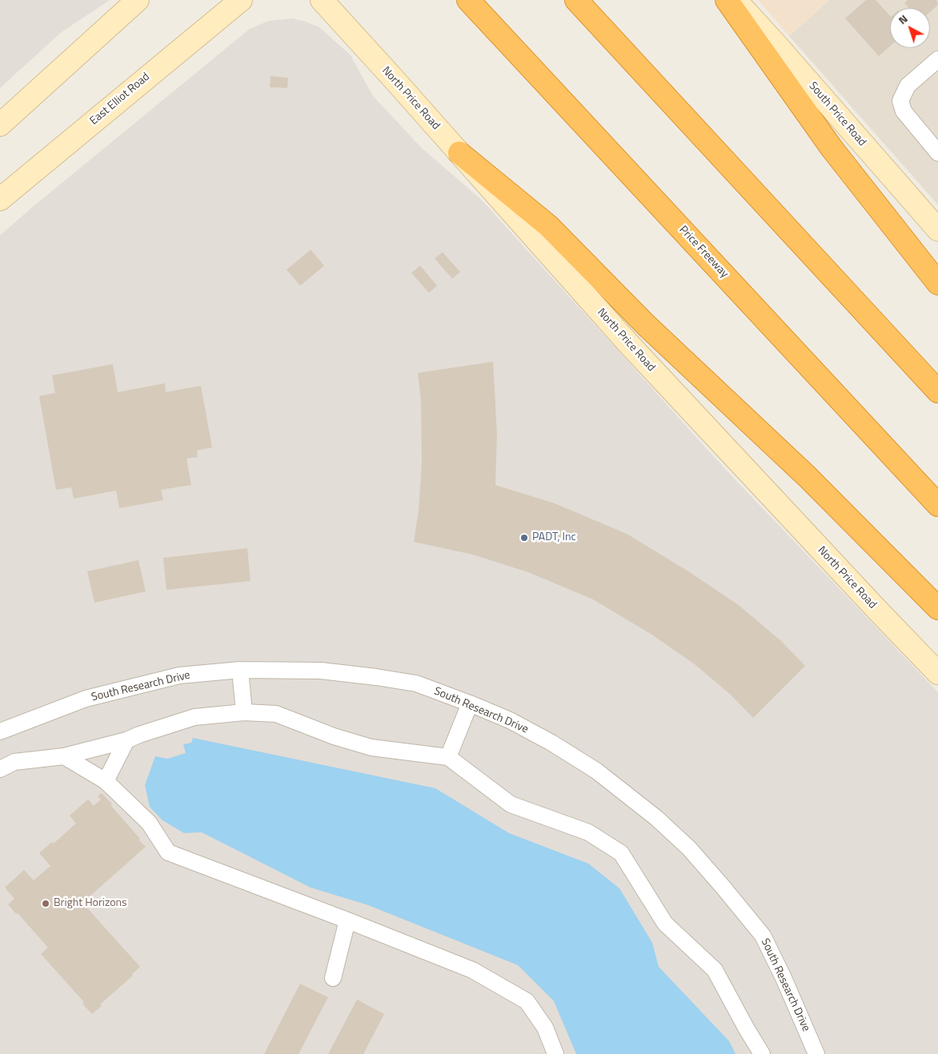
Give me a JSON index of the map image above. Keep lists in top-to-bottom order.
{
  "streets": {
    "highway": ["Price Freeway"],
    "main road": ["North Price Road", "East Elliot Road", "South Price Road"],
    "street": ["South Research Drive"]
  },
  "places": ["PADT, Inc", "Bright Horizons"],
  "north": "top left"
}
